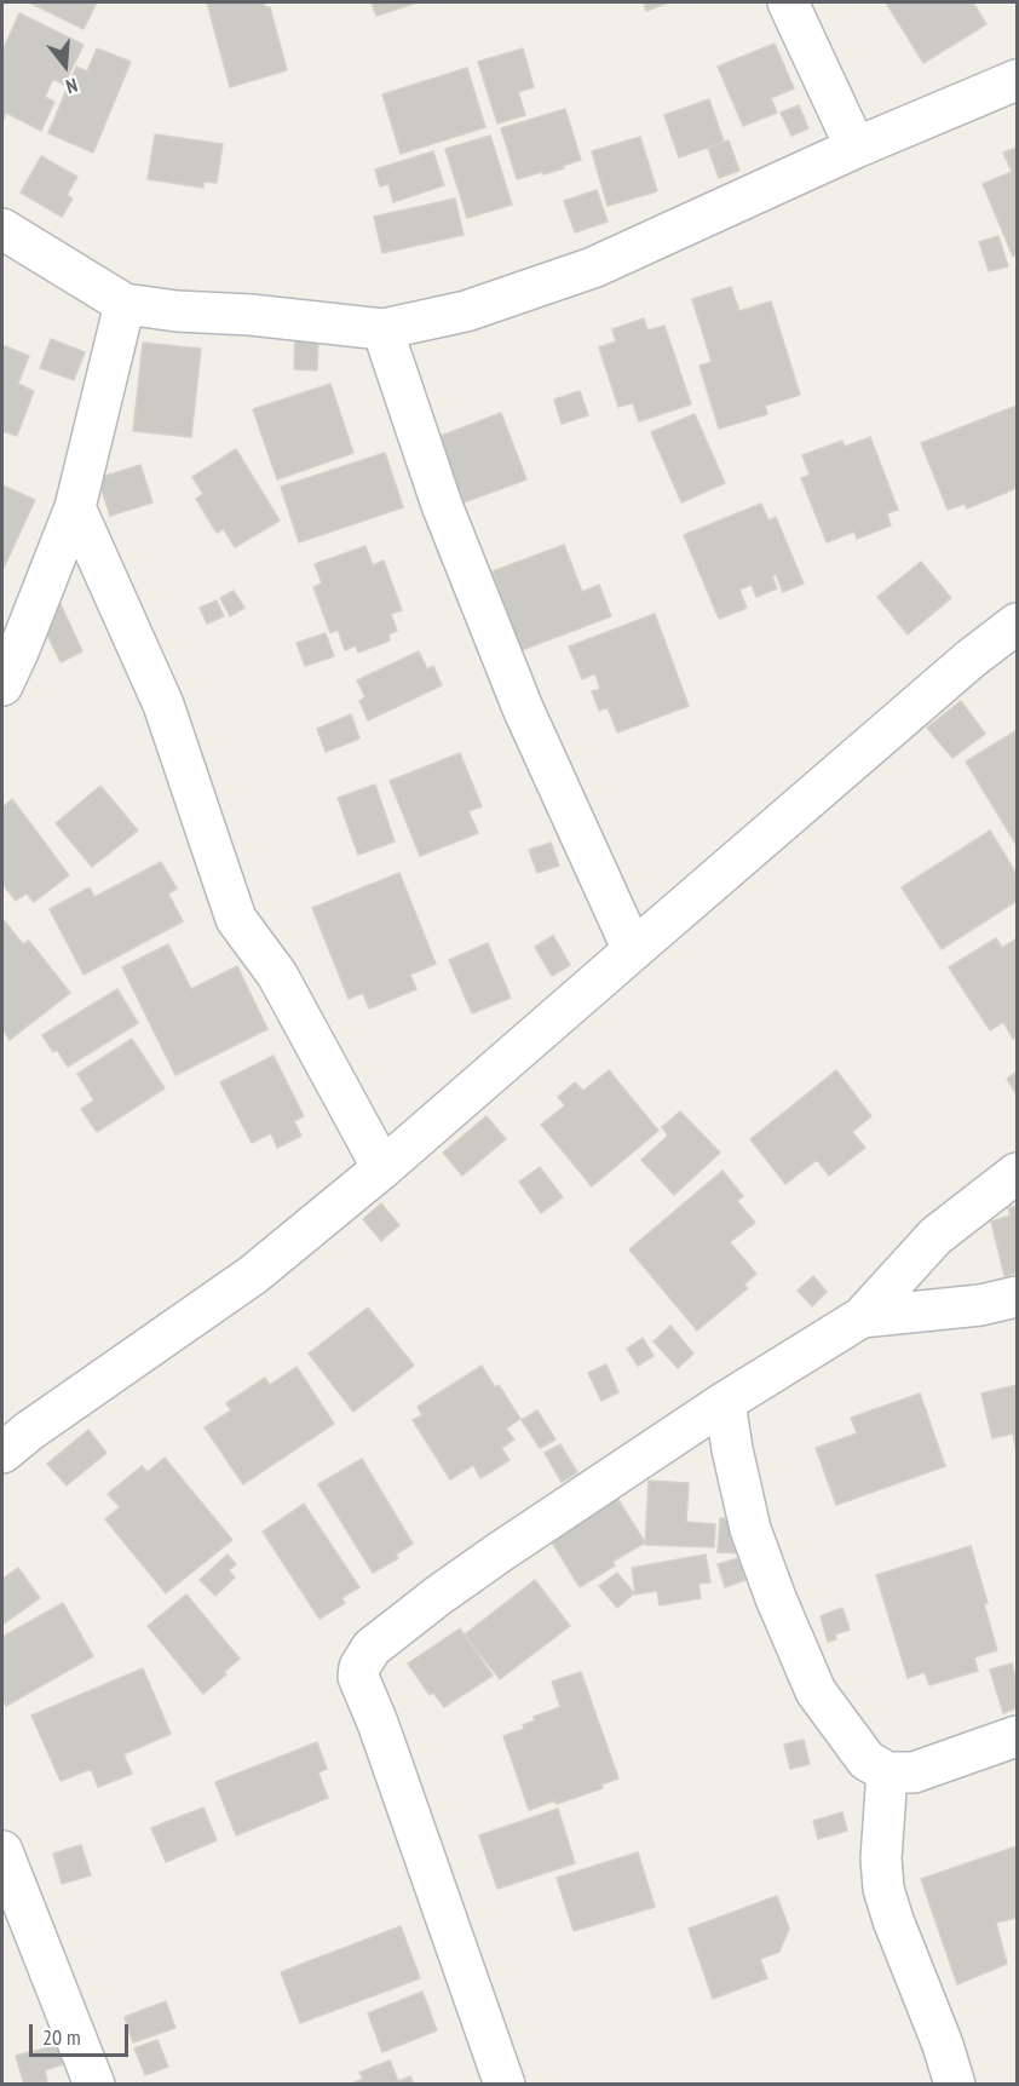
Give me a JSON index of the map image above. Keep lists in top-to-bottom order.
{
  "scale_bar": "20 m",
  "north": "bottom"
}
